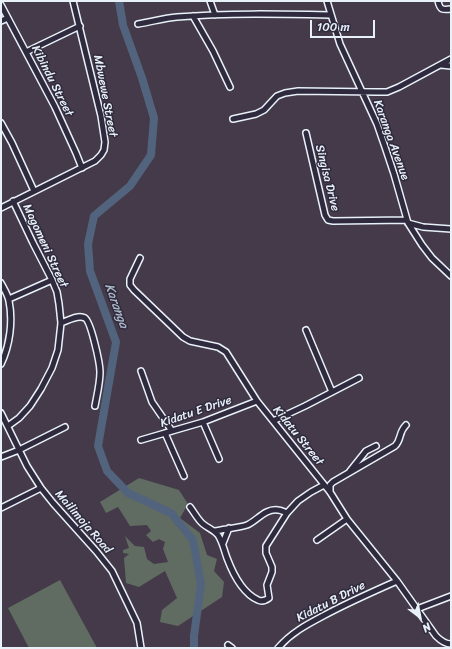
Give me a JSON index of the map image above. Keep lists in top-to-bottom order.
{
  "streets": {
    "street": [
      "Kibindu Street",
      "Mbwewe Street",
      "Karanga Avenue",
      "Singisa Drive",
      "Magomeni Street",
      "Kidatu E Drive",
      "Kidatu Street",
      "Mailimoja Road",
      "Kidatu B Drive"
    ]
  },
  "crossings": [
    ["Kibindu Street", "Mbwewe Street"],
    ["Mbwewe Street", "Magomeni Street"],
    ["Karanga Avenue", "Singisa Drive"],
    ["Magomeni Street", "Mailimoja Road"],
    ["Kidatu E Drive", "Kidatu Street"],
    ["Kidatu Street", "Kidatu B Drive"]
  ],
  "water": ["Karanga"],
  "scale_bar": "100 m",
  "north": "bottom right"
}
